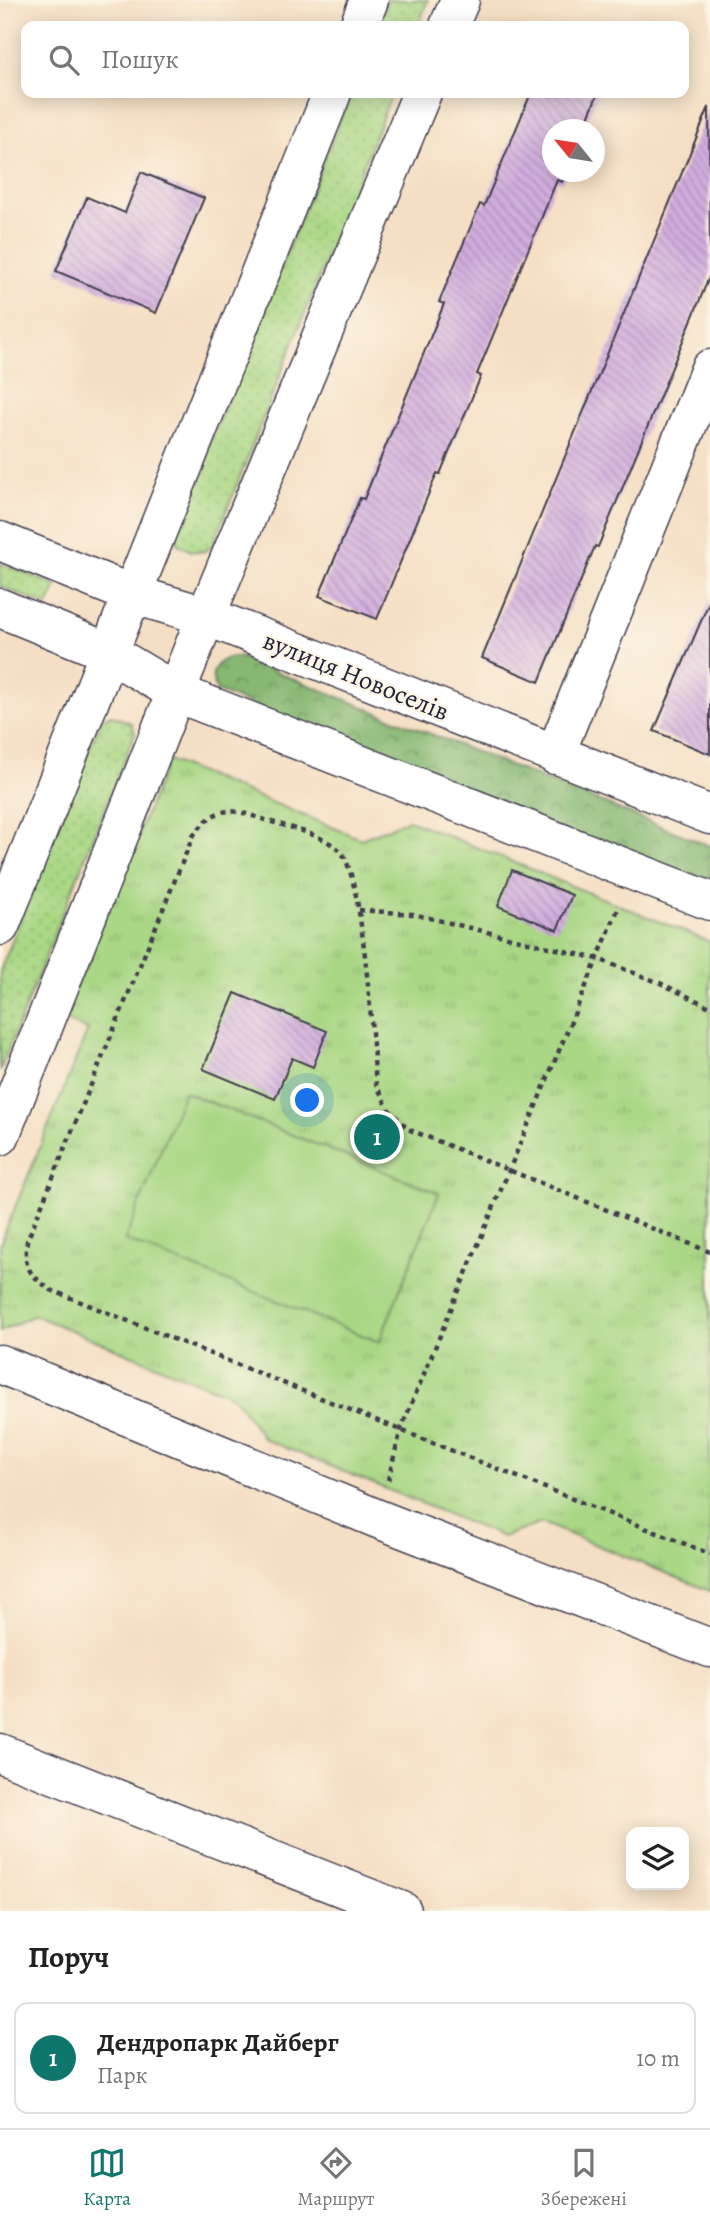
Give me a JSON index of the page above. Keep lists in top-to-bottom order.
{
  "streets": {
    "street": ["вулиця Новоселів"]
  },
  "north": "top left",
  "page": {
    "search": "Пошук",
    "pins": "1",
    "heading": "Поруч",
    "list": [
      {
        "mark": "1",
        "name": "Дендропарк Дайберг",
        "note": "Парк",
        "value": "10 m"
      }
    ],
    "nav": ["Карта", "Маршрут", "Збережені"]
  }
}
